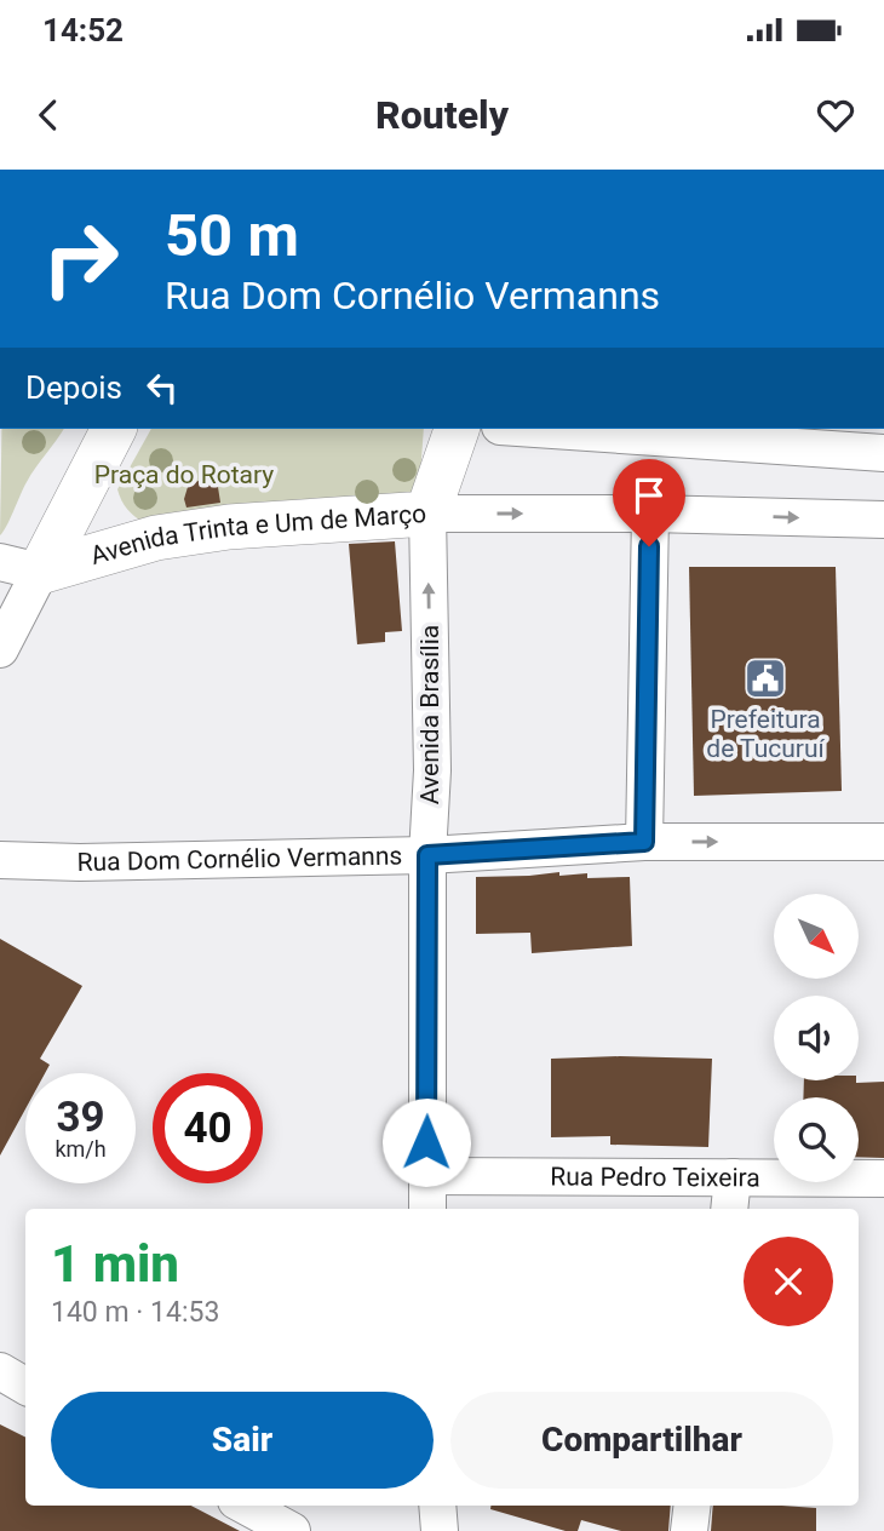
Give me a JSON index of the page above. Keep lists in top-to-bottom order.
{
  "streets": {
    "main road": ["Avenida Trinta e Um de Março", "Avenida Brasília"],
    "street": ["Rua Dom Cornélio Vermanns", "Rua Pedro Teixeira"]
  },
  "crossings": [
    ["Avenida Trinta e Um de Março", "Avenida Brasília"],
    ["Avenida Brasília", "Rua Dom Cornélio Vermanns"],
    ["Avenida Brasília", "Rua Pedro Teixeira"]
  ],
  "one_way": ["Avenida Trinta e Um de Março", "Avenida Brasília"],
  "parks": ["Praça do Rotary"],
  "places": {
    "public building": ["Prefeitura de Tucuruí"]
  },
  "north": "bottom right",
  "page": {
    "status": "14:52",
    "header": "Routely",
    "turn": ["50 m", "Rua Dom Cornélio Vermanns"],
    "then": "Depois",
    "speed": "39 km/h",
    "limit": "40",
    "heading": ["1 min", "140 m · 14:53"],
    "buttons": ["Sair", "Compartilhar"]
  }
}
